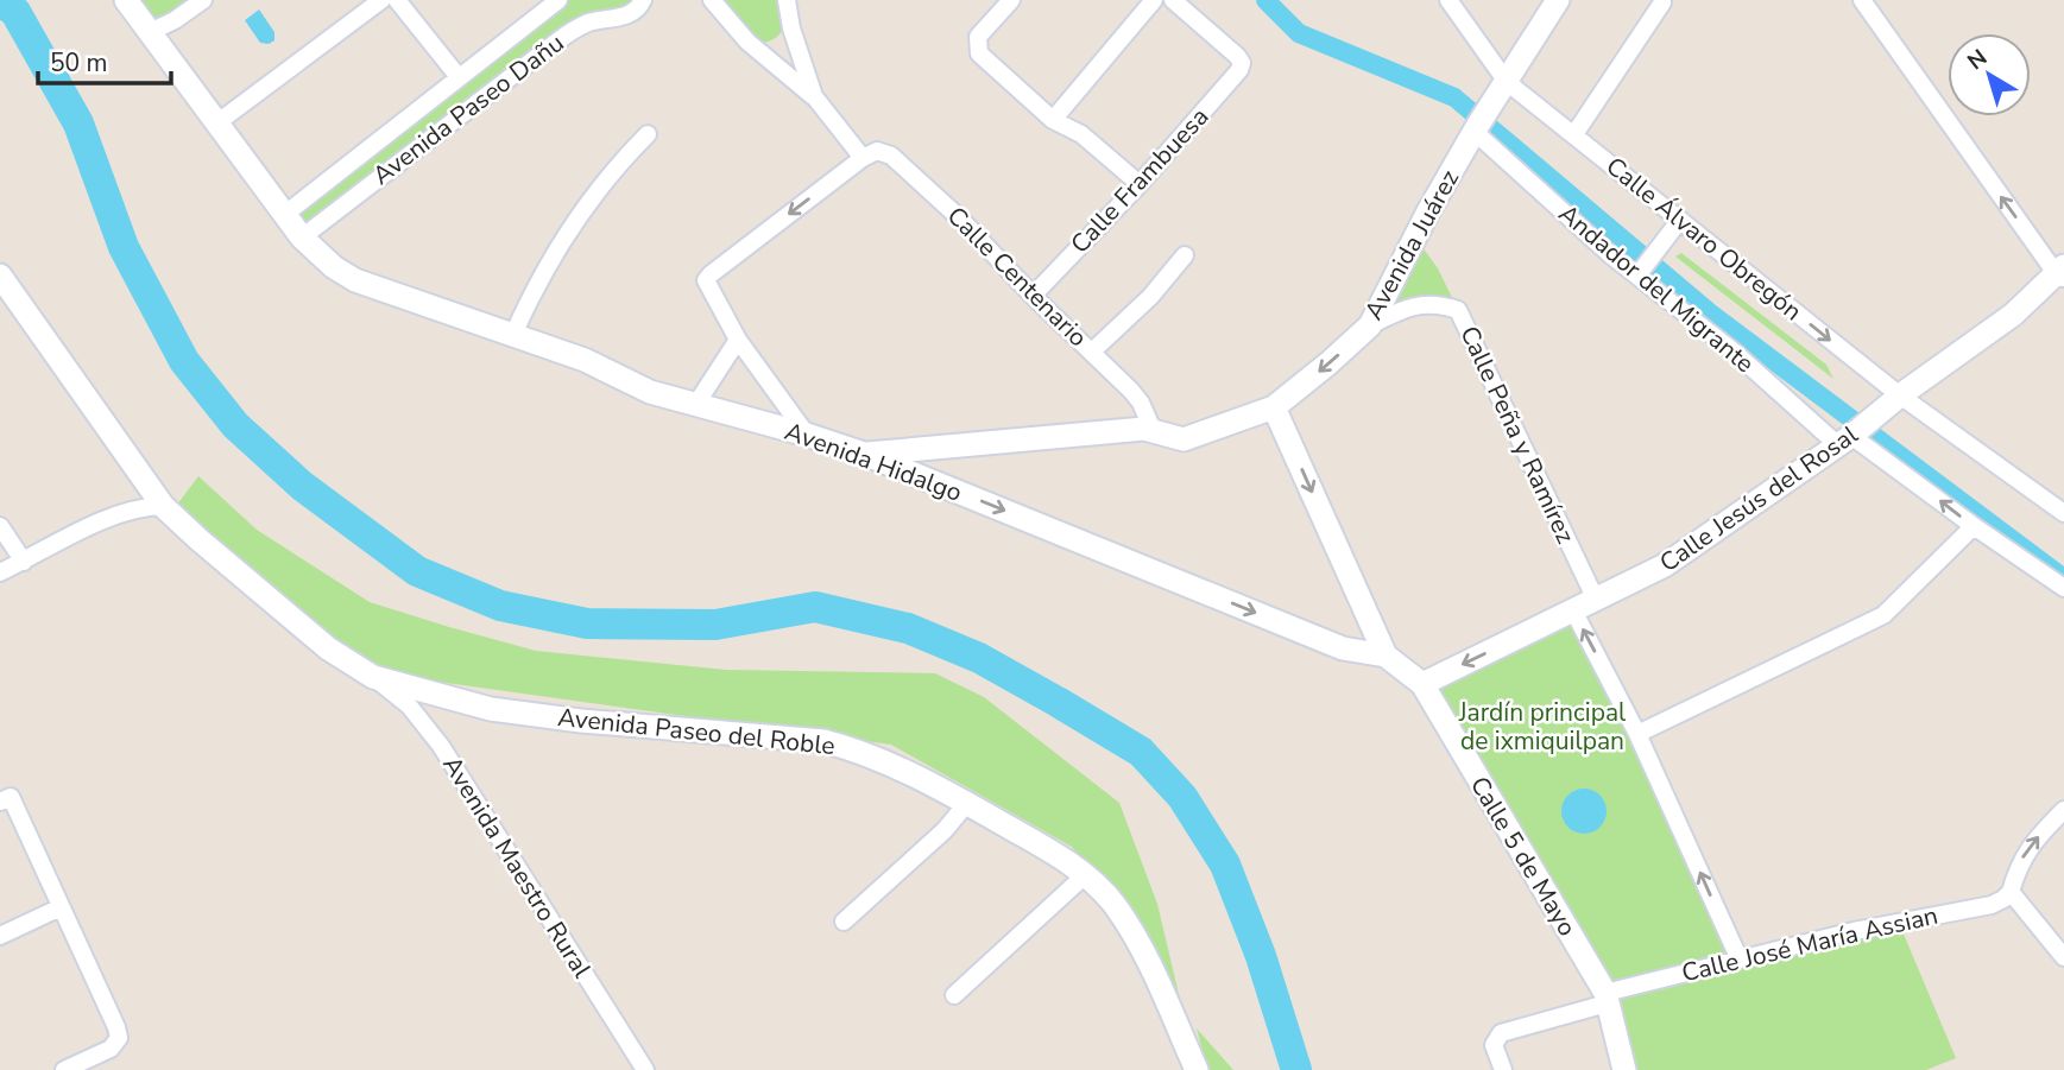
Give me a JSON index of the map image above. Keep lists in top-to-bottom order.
{
  "streets": {
    "street": [
      "Avenida Paseo Dañu",
      "Calle Frambuesa",
      "Calle Álvaro Obregón",
      "Avenida Juárez",
      "Calle Centenario",
      "Andador del Migrante",
      "Calle Peña y Ramírez",
      "Avenida Hidalgo",
      "Calle Jesús del Rosal",
      "Avenida Paseo del Roble",
      "Calle 5 de Mayo",
      "Avenida Maestro Rural",
      "Calle José María Assian"
    ]
  },
  "crossings": [
    ["Avenida Paseo Dañu", "Avenida Hidalgo"],
    ["Calle Frambuesa", "Calle Centenario"],
    ["Calle Álvaro Obregón", "Avenida Juárez"],
    ["Calle Álvaro Obregón", "Calle Jesús del Rosal"],
    ["Avenida Juárez", "Calle Centenario"],
    ["Avenida Juárez", "Andador del Migrante"],
    ["Avenida Juárez", "Calle Peña y Ramírez"],
    ["Avenida Juárez", "Avenida Hidalgo"],
    ["Avenida Juárez", "Calle 5 de Mayo"],
    ["Andador del Migrante", "Calle Jesús del Rosal"],
    ["Calle Peña y Ramírez", "Calle Jesús del Rosal"],
    ["Avenida Hidalgo", "Calle 5 de Mayo"],
    ["Calle Jesús del Rosal", "Calle 5 de Mayo"],
    ["Avenida Paseo del Roble", "Avenida Maestro Rural"],
    ["Calle 5 de Mayo", "Calle José María Assian"]
  ],
  "one_way": ["Avenida Hidalgo", "Calle 5 de Mayo"],
  "parks": ["Jardín principal de ixmiquilpan"],
  "scale_bar": "50 m",
  "north": "top left"
}
